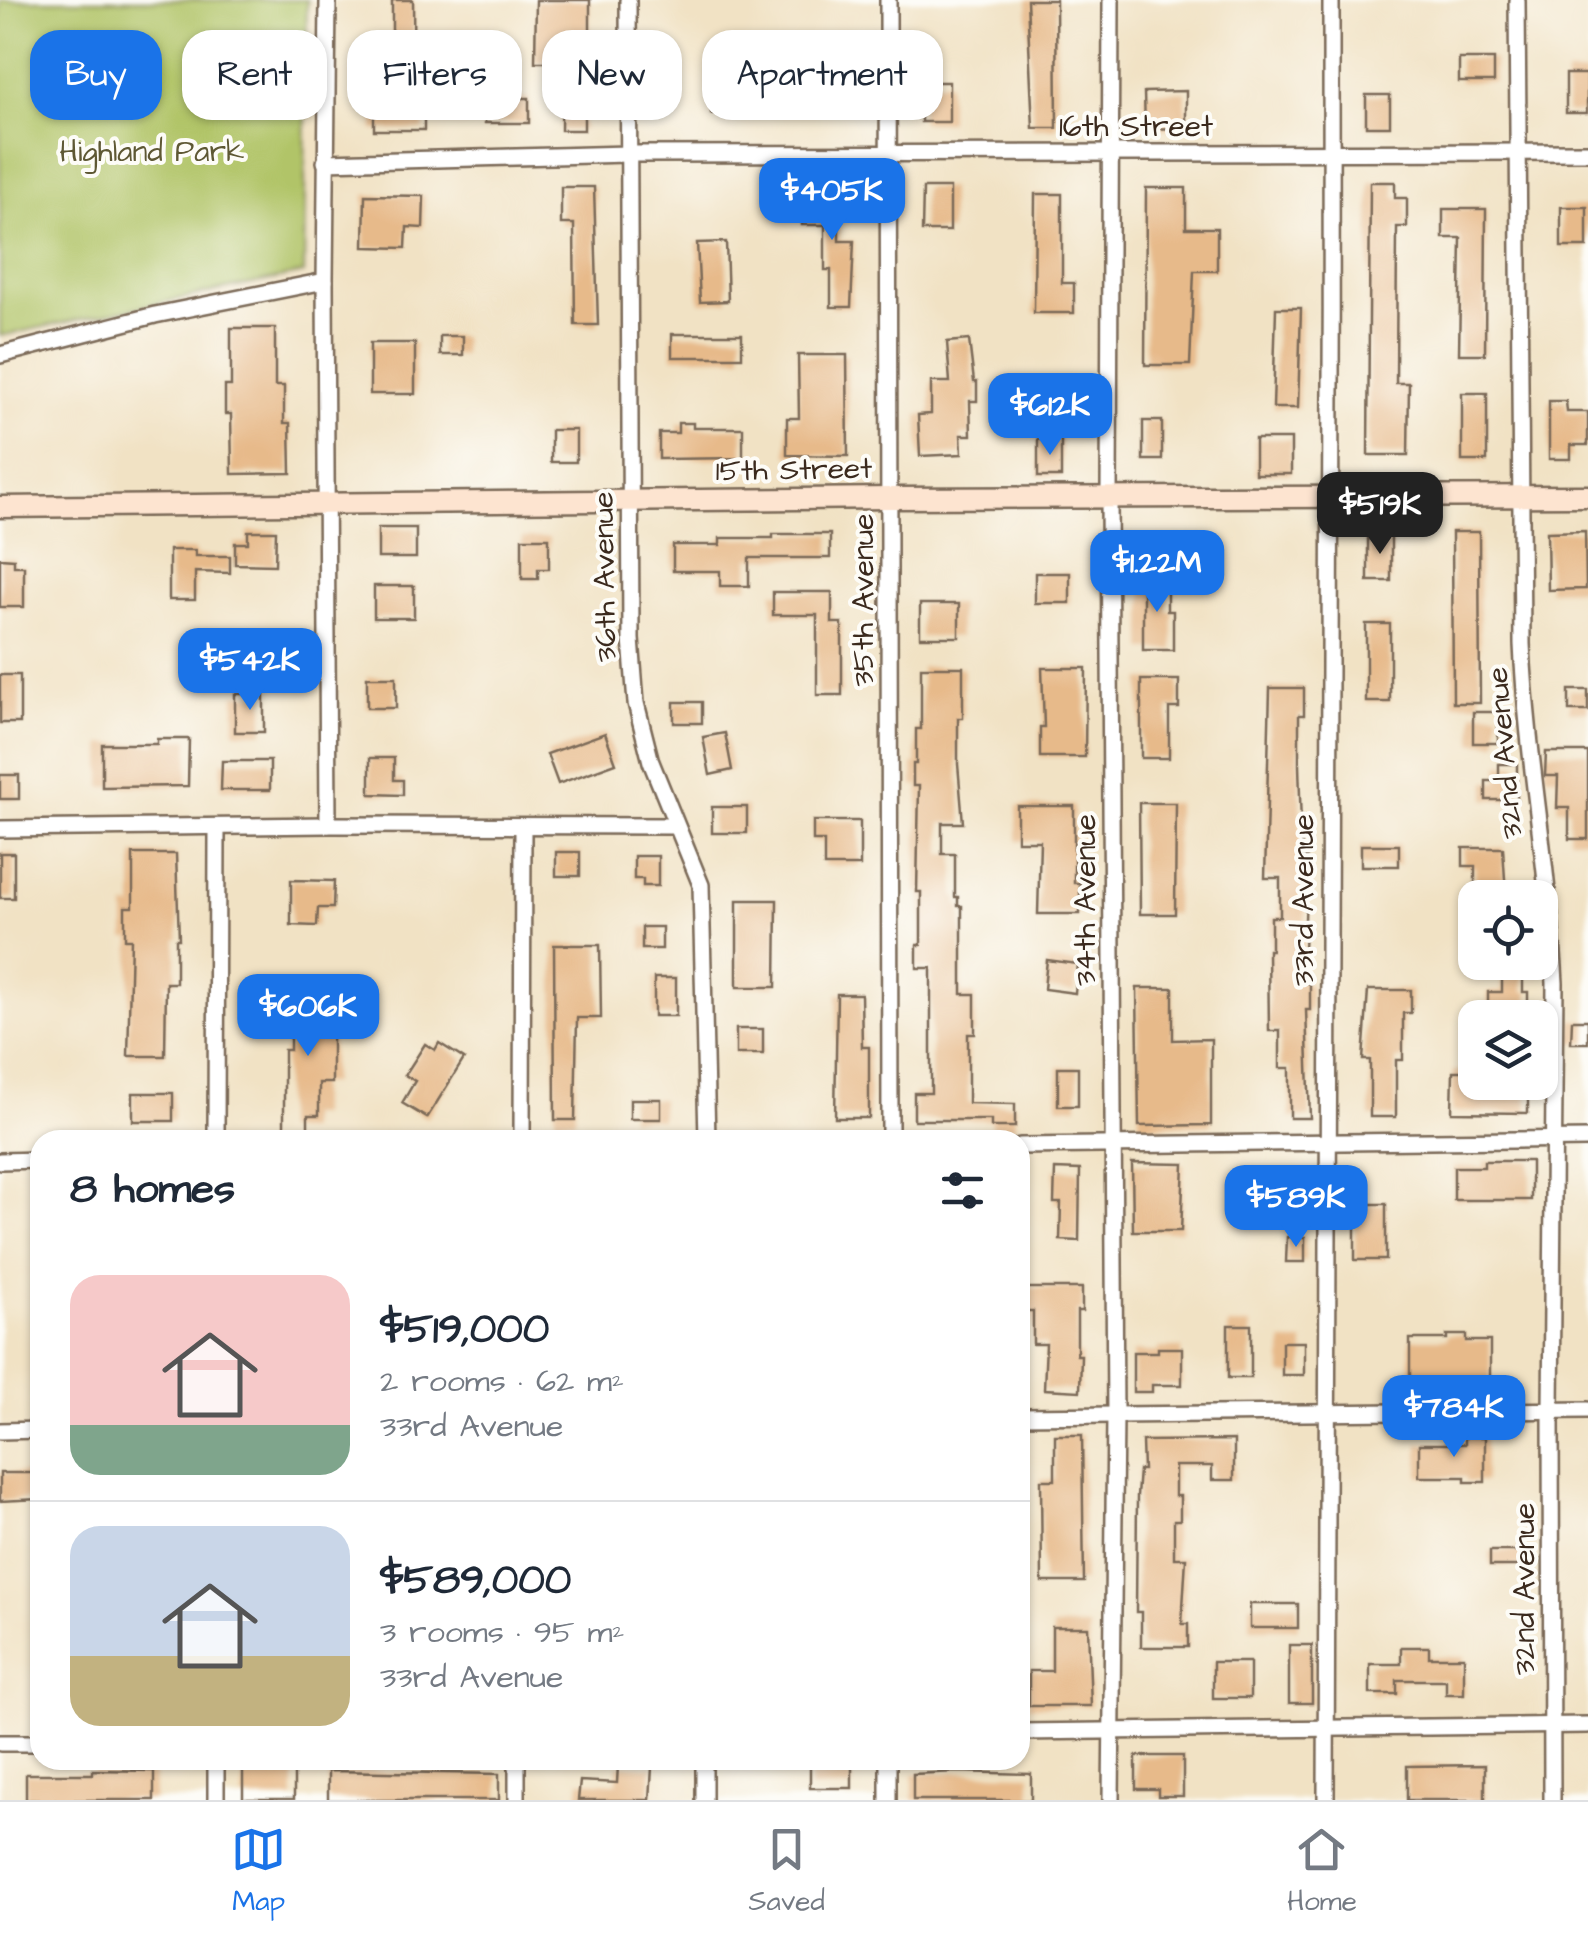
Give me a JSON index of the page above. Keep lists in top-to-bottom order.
{
  "streets": {
    "street": [
      "16th Street",
      "15th Street",
      "36th Avenue",
      "35th Avenue",
      "32nd Avenue",
      "34th Avenue",
      "33rd Avenue"
    ]
  },
  "crossings": [
    ["16th Street", "36th Avenue"],
    ["16th Street", "35th Avenue"],
    ["16th Street", "32nd Avenue"],
    ["16th Street", "34th Avenue"],
    ["16th Street", "33rd Avenue"],
    ["15th Street", "36th Avenue"],
    ["15th Street", "35th Avenue"],
    ["15th Street", "32nd Avenue"],
    ["15th Street", "34th Avenue"],
    ["15th Street", "33rd Avenue"]
  ],
  "parks": ["Highland Park"],
  "page": {
    "chip": [
      "Buy",
      "Rent",
      "Filters",
      "New",
      "Apartment"
    ],
    "price": [
      "$405K",
      "$612K",
      "$519K",
      "$1.22M",
      "$542K",
      "$606K",
      "$589K",
      "$784K"
    ],
    "heading": "8 homes",
    "list": [
      {
        "name": "$519,000",
        "note": "2 rooms · 62 m² · 33rd Avenue"
      },
      {
        "name": "$589,000",
        "note": "3 rooms · 95 m² · 33rd Avenue"
      }
    ],
    "tabs": ["Map", "Saved", "Home"]
  }
}
